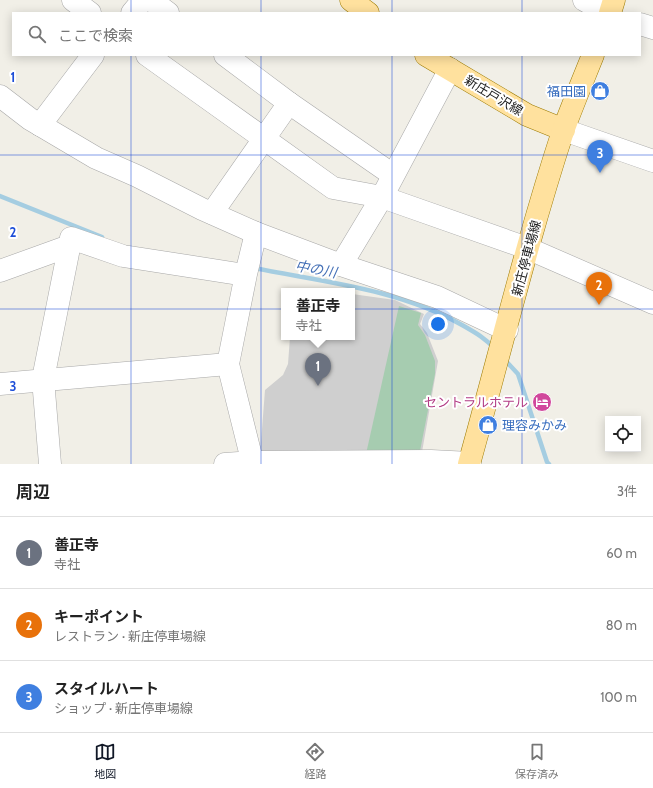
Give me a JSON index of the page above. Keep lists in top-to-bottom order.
{
  "streets": {
    "main road": ["新庄戸沢線", "新庄停車場線"]
  },
  "crossings": [
    ["新庄戸沢線", "新庄停車場線"]
  ],
  "water": ["中の川"],
  "places": {
    "shop": ["福田園", "理容みかみ"],
    "hotel": ["セントラルホテル"]
  },
  "page": {
    "search": "ここで検索",
    "pins": ["3", "2", "1"],
    "popup": ["善正寺", "寺社"],
    "heading": ["周辺", "3件"],
    "list": [
      {
        "mark": "1",
        "name": "善正寺",
        "note": "寺社",
        "value": "60 m"
      },
      {
        "mark": "2",
        "name": "キーポイント",
        "note": "レストラン · 新庄停車場線",
        "value": "80 m"
      },
      {
        "mark": "3",
        "name": "スタイルハート",
        "note": "ショップ · 新庄停車場線",
        "value": "100 m"
      }
    ],
    "nav": ["地図", "経路", "保存済み"]
  },
  "grid": {
    "rows": ["1", "2", "3"]
  }
}
